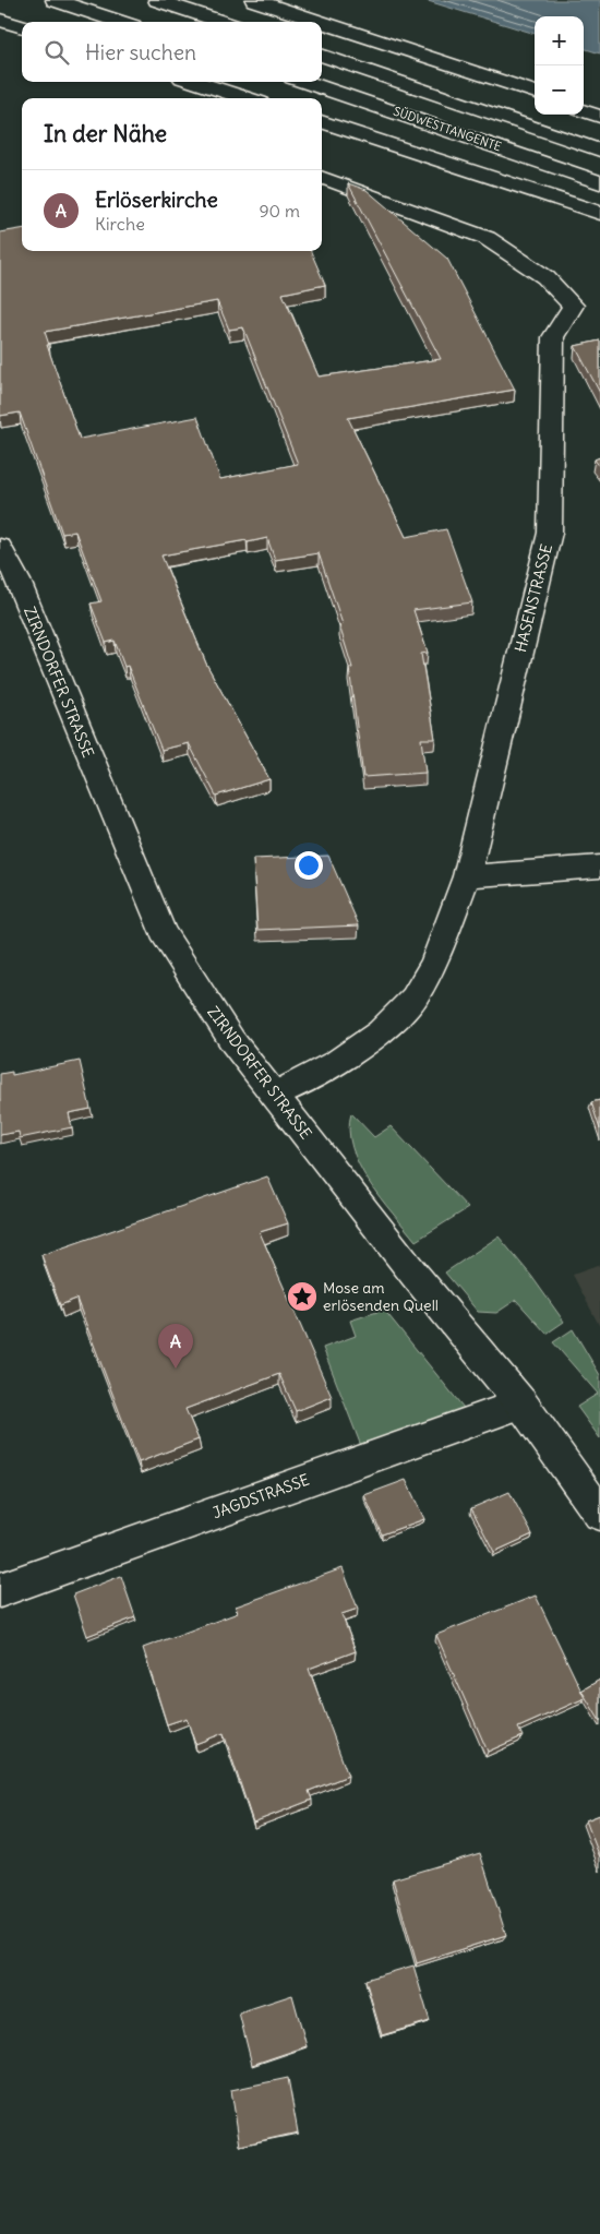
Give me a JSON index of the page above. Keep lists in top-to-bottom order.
{
  "streets": {
    "main road": [
      "SÜDWESTTANGENTE",
      "HASENSTRASSE",
      "ZIRNDORFER STRASSE",
      "JAGDSTRASSE"
    ]
  },
  "crossings": [
    ["HASENSTRASSE", "ZIRNDORFER STRASSE"],
    ["ZIRNDORFER STRASSE", "JAGDSTRASSE"]
  ],
  "places": {
    "place": ["Mose am erlösenden Quell"]
  },
  "page": {
    "map_buttons": ["+", "−"],
    "search": "Hier suchen",
    "heading": "In der Nähe",
    "list": [
      {
        "mark": "A",
        "name": "Erlöserkirche",
        "note": "Kirche",
        "value": "90 m"
      }
    ],
    "pins": "A"
  }
}
